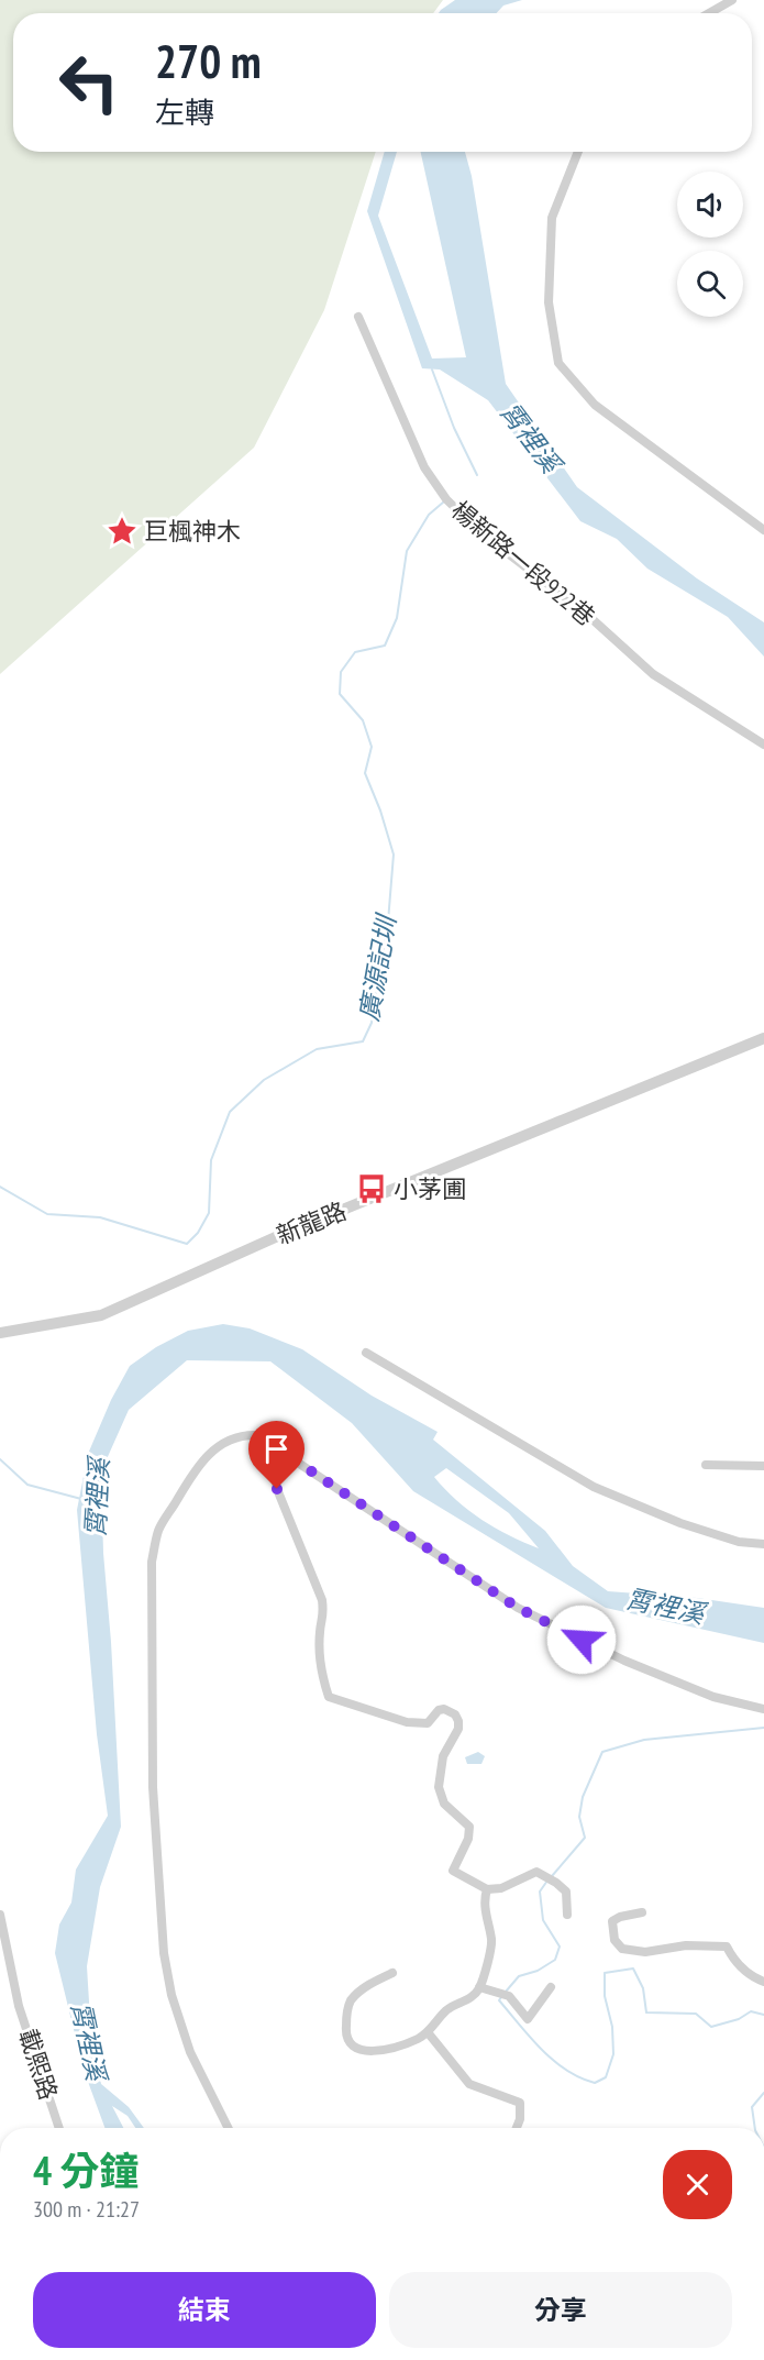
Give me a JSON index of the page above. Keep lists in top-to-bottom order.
{
  "streets": {
    "street": ["楊新路一段922巷", "新龍路", "載熙路"]
  },
  "water": ["霄裡溪", "廣源記圳"],
  "places": {
    "place": ["巨楓神木"],
    "bus stop": ["小茅圃"]
  },
  "page": {
    "turn": ["270 m", "左轉"],
    "heading": ["4 分鐘", "300 m · 21:27"],
    "buttons": ["結束", "分享"]
  }
}
